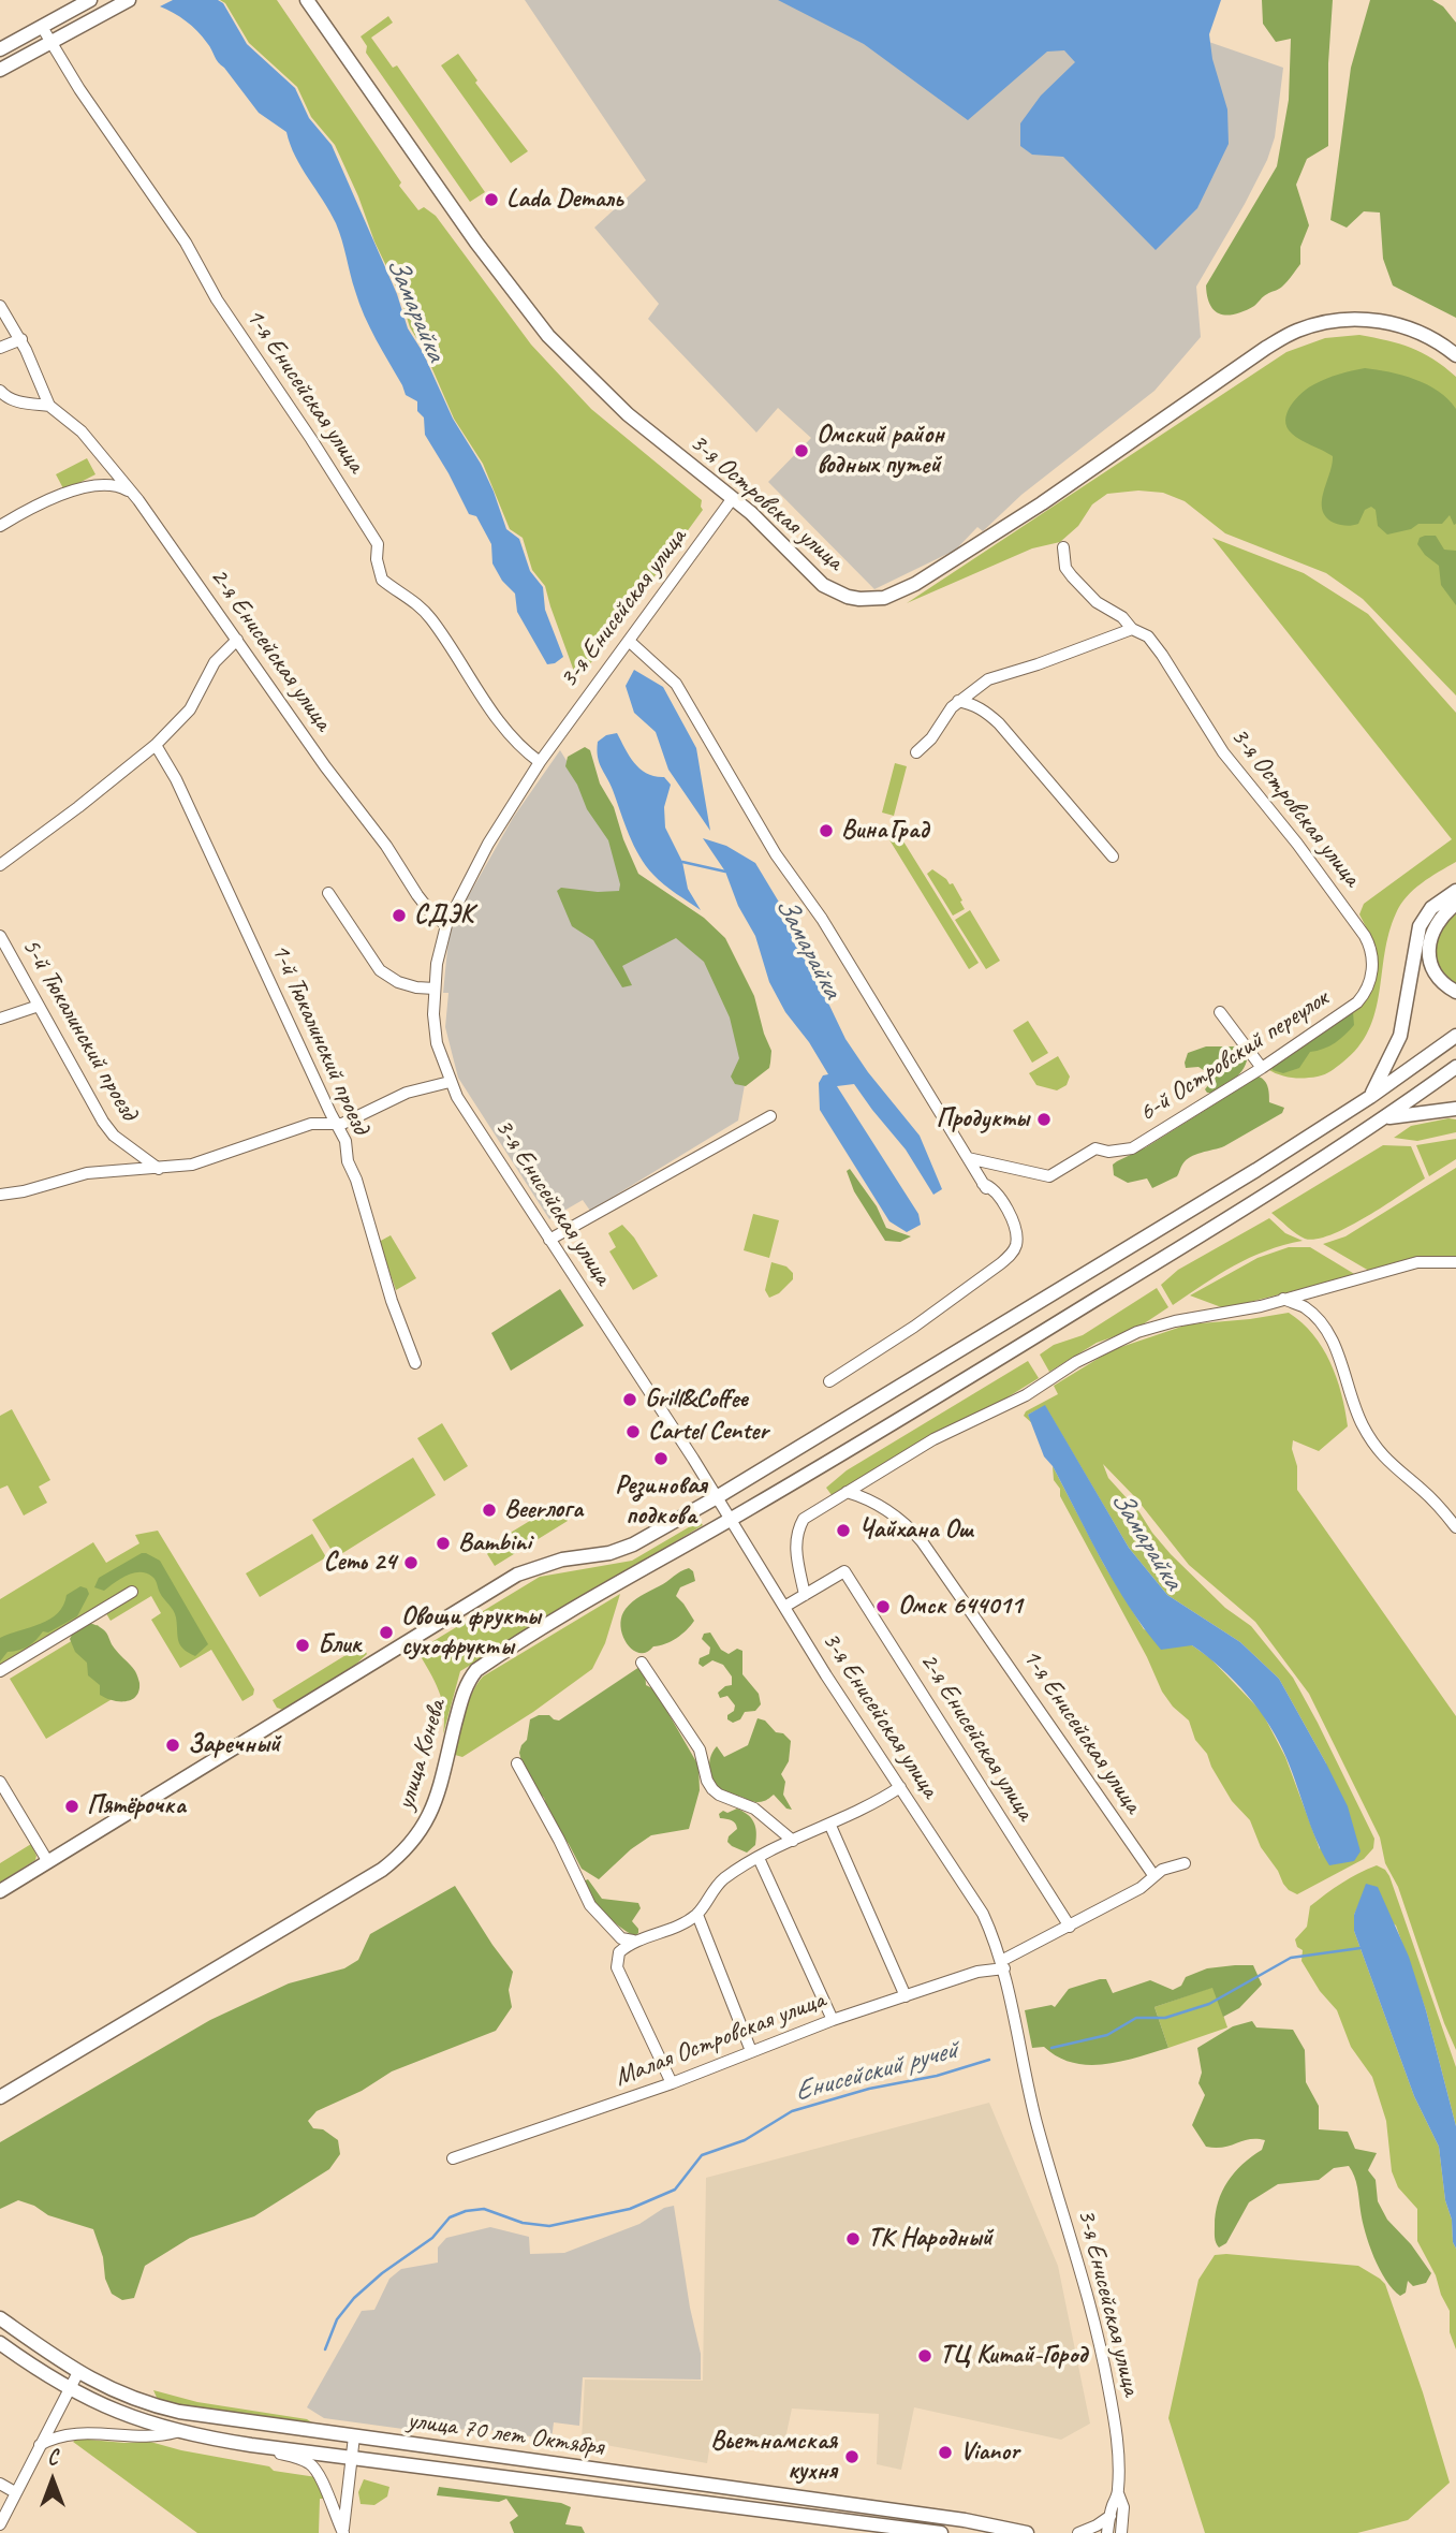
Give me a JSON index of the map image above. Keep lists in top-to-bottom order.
{
  "streets": {
    "main road": ["3-я Островская улица", "улица Конева", "улица 70 лет Октября"],
    "street": [
      "1-я Енисейская улица",
      "3-я Енисейская улица",
      "2-я Енисейская улица",
      "5-й Тюкалинский проезд",
      "1-й Тюкалинский проезд",
      "6-й Островский переулок",
      "Малая Островская улица"
    ]
  },
  "crossings": [
    ["1-я Енисейская улица", "3-я Енисейская улица"],
    ["1-я Енисейская улица", "Малая Островская улица"],
    ["3-я Островская улица", "3-я Енисейская улица"],
    ["3-я Островская улица", "6-й Островский переулок"],
    ["3-я Енисейская улица", "2-я Енисейская улица"],
    ["3-я Енисейская улица", "улица Конева"],
    ["3-я Енисейская улица", "Малая Островская улица"],
    ["2-я Енисейская улица", "Малая Островская улица"]
  ],
  "water": ["Замарайка", "Енисейский ручей"],
  "places": [
    "Lada Dеталь",
    "Омский район водных путей",
    "ВинаГрад",
    "СДЭК",
    "Продукты",
    "Grill&Coffee",
    "Cartel Center",
    "Резиновая подкова",
    "Beerлога",
    "Чайхана Ош",
    "Bambini",
    "Сеть 24",
    "Омск 644011",
    "Овощи фрукты сухофрукты",
    "Блик",
    "Заречный",
    "Пятёрочка",
    "ТК Народный",
    "ТЦ Китай-Город",
    "Vianor",
    "Вьетнамская кухня"
  ],
  "north": "top"
}
